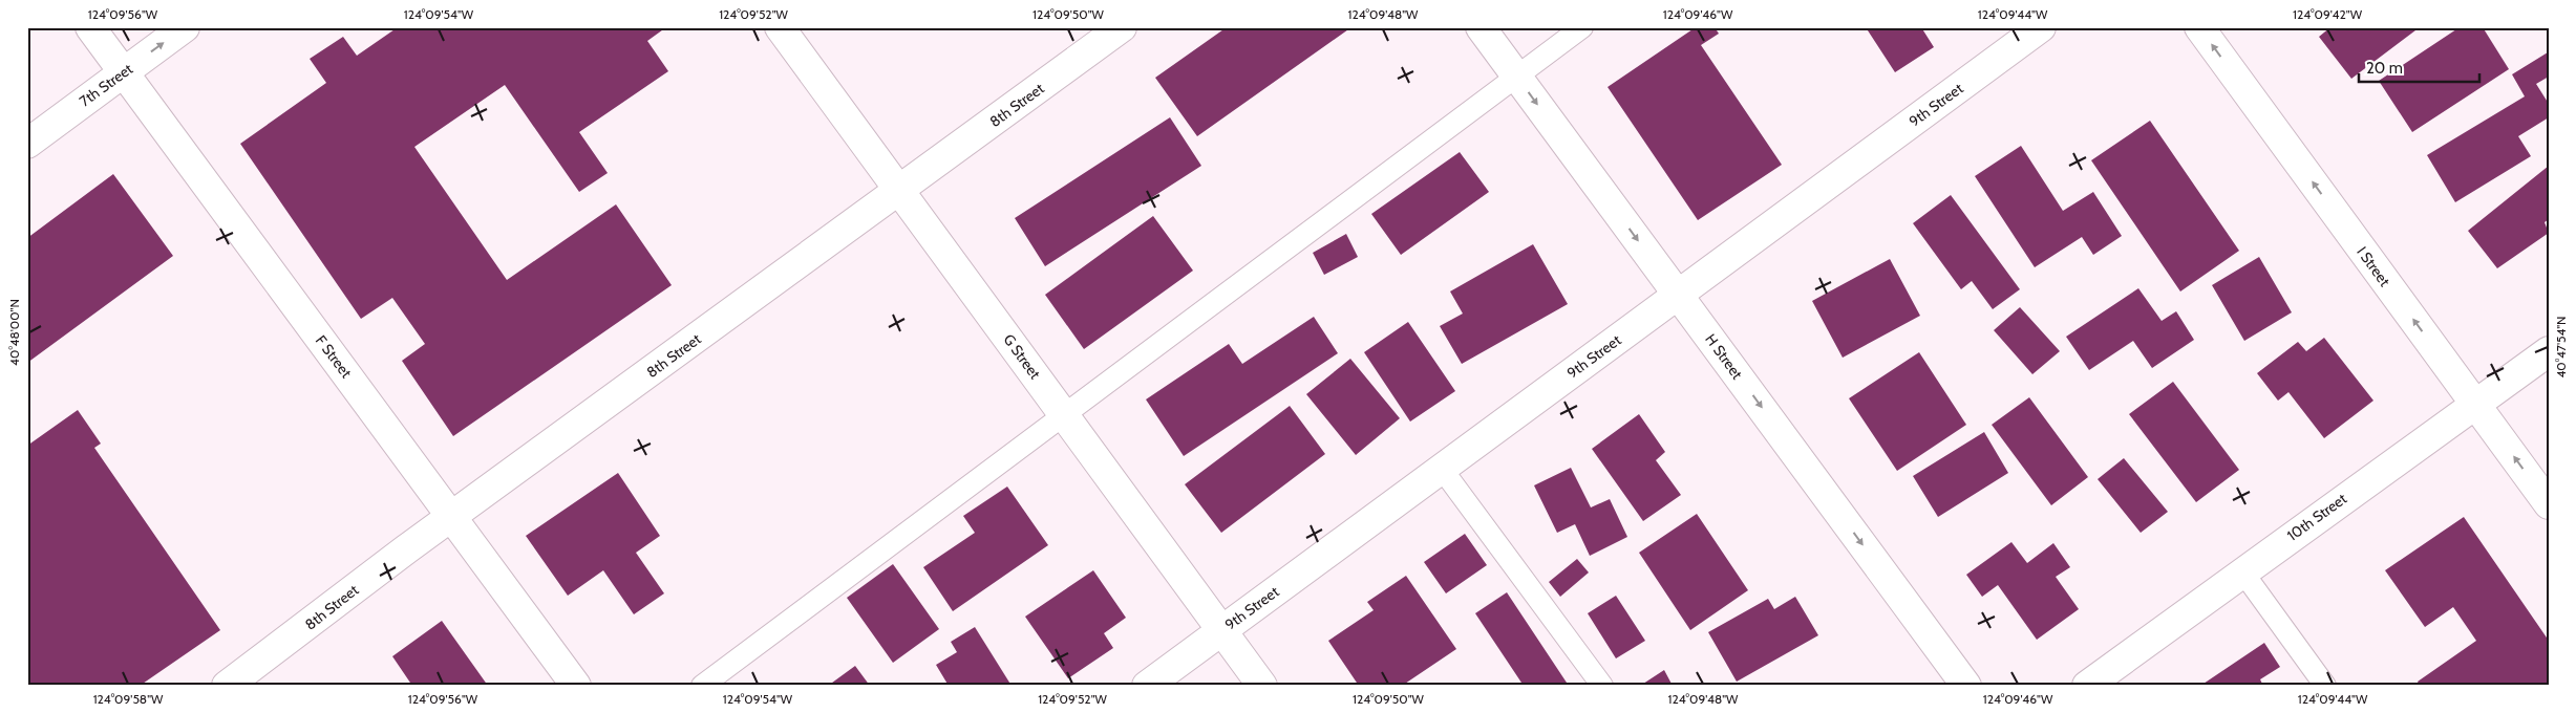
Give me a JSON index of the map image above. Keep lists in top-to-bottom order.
{
  "streets": {
    "street": [
      "7th Street",
      "8th Street",
      "9th Street",
      "I Street",
      "F Street",
      "G Street",
      "H Street",
      "10th Street"
    ]
  },
  "crossings": [
    ["7th Street", "F Street"],
    ["8th Street", "F Street"],
    ["8th Street", "G Street"],
    ["9th Street", "G Street"],
    ["9th Street", "H Street"],
    ["I Street", "10th Street"]
  ],
  "one_way": ["7th Street", "I Street", "H Street"],
  "scale_bar": "20 m",
  "coordinates": [
    "124°09'56\"W",
    "124°09'54\"W",
    "124°09'52\"W",
    "124°09'50\"W",
    "124°09'48\"W",
    "124°09'46\"W",
    "124°09'44\"W",
    "124°09'42\"W",
    "40°48'00\"N",
    "40°47'54\"N",
    "124°09'58\"W"
  ]
}
